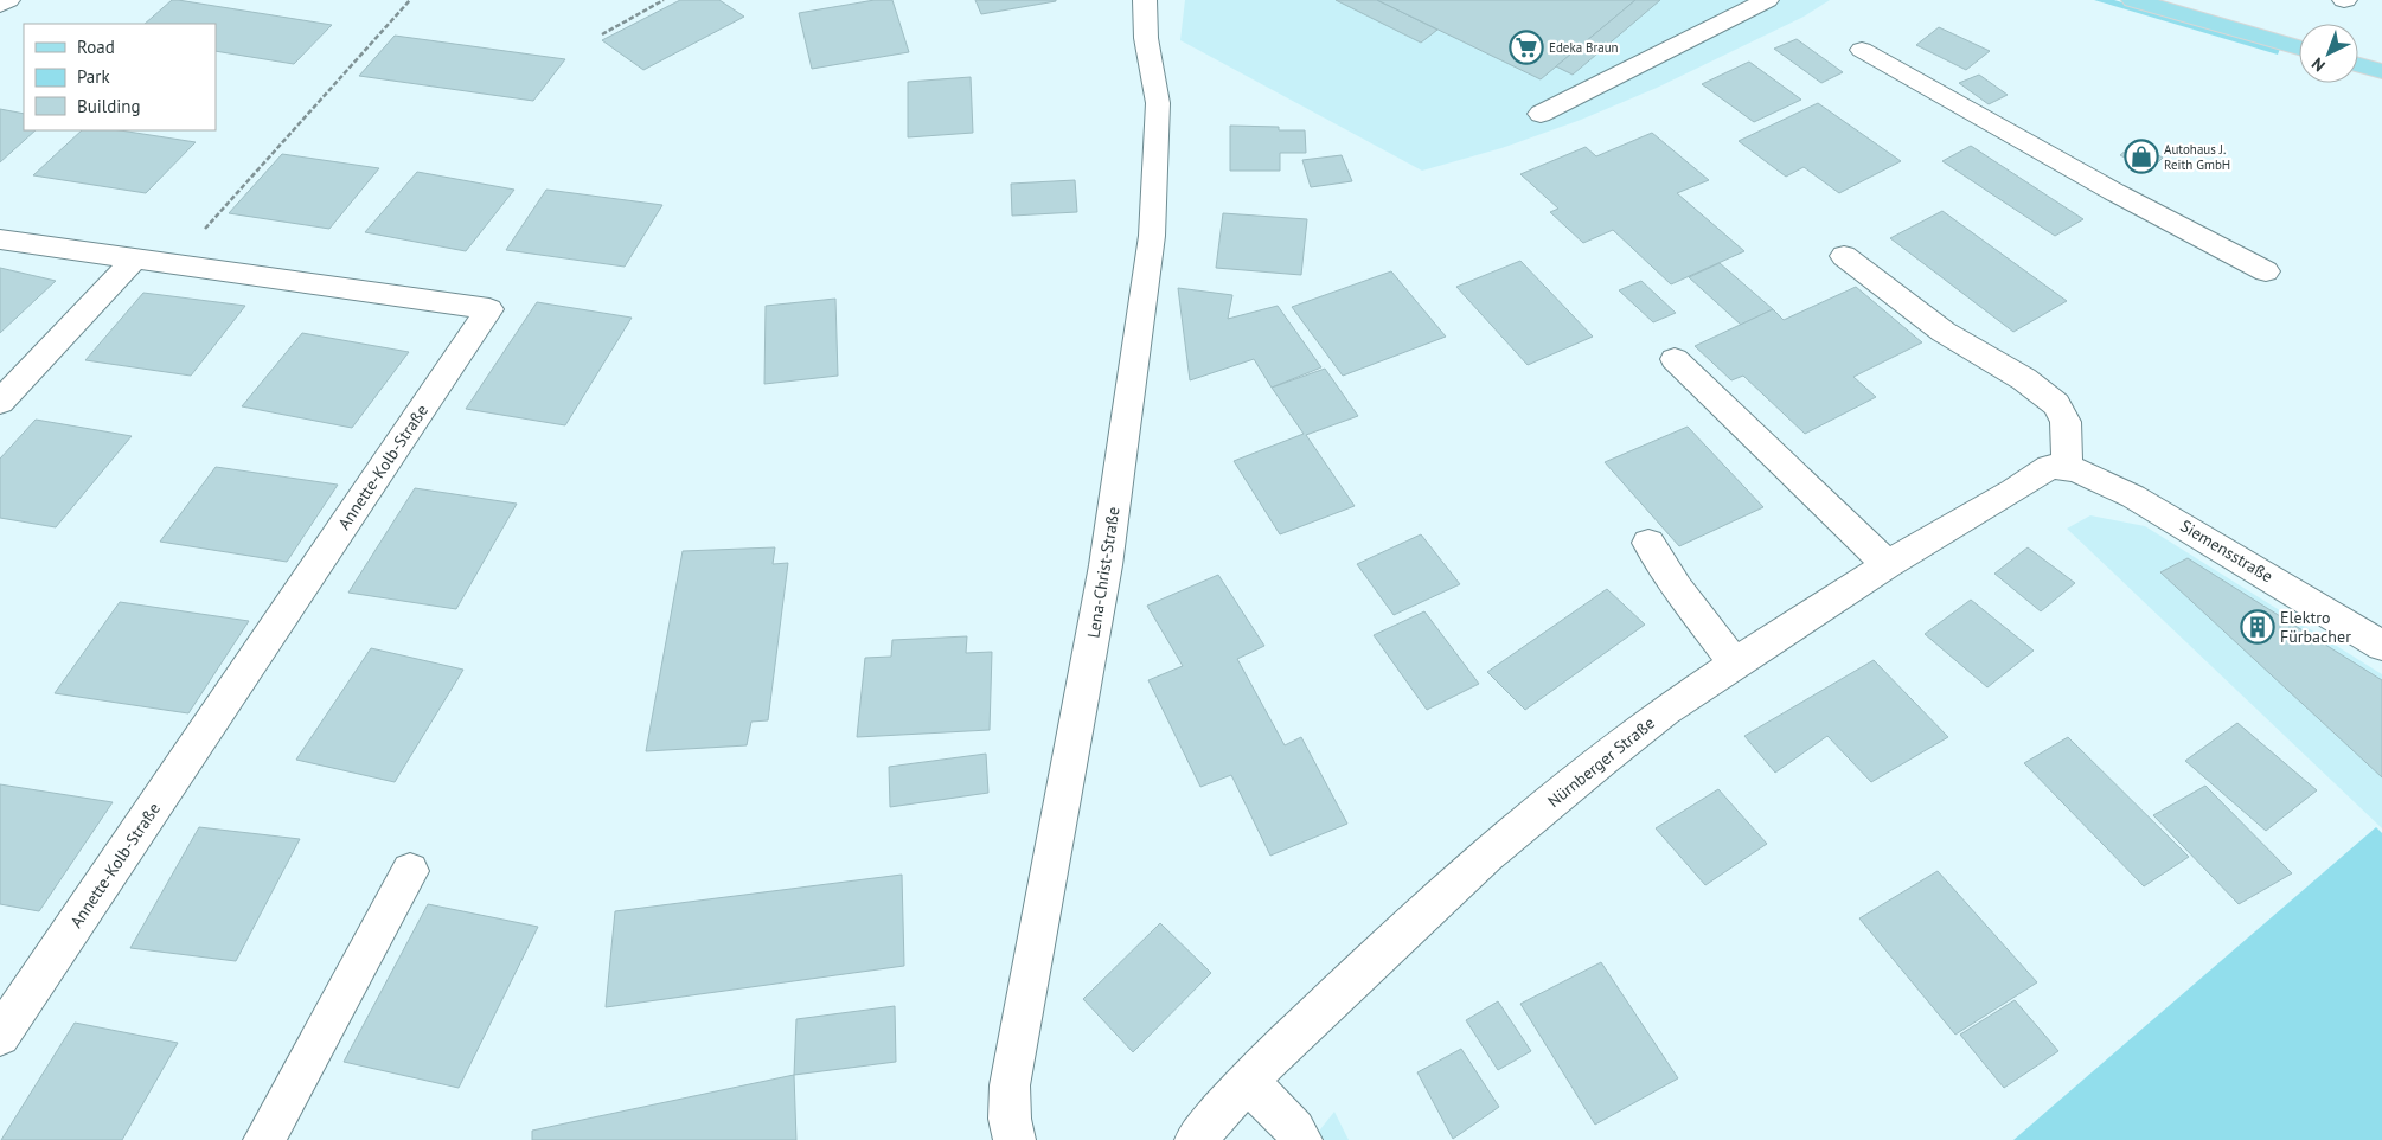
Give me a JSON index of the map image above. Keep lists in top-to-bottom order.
{
  "streets": {
    "street": [
      "Annette-Kolb-Straße",
      "Siemensstraße",
      "Lena-Christ-Straße",
      "Nürnberger Straße"
    ]
  },
  "crossings": [
    ["Siemensstraße", "Nürnberger Straße"]
  ],
  "places": {
    "supermarket": ["Edeka Braun"],
    "shop": ["Autohaus J. Reith GmbH"],
    "building": ["Elektro Fürbacher"]
  },
  "legend": ["Road", "Park", "Building"],
  "north": "bottom left"
}
